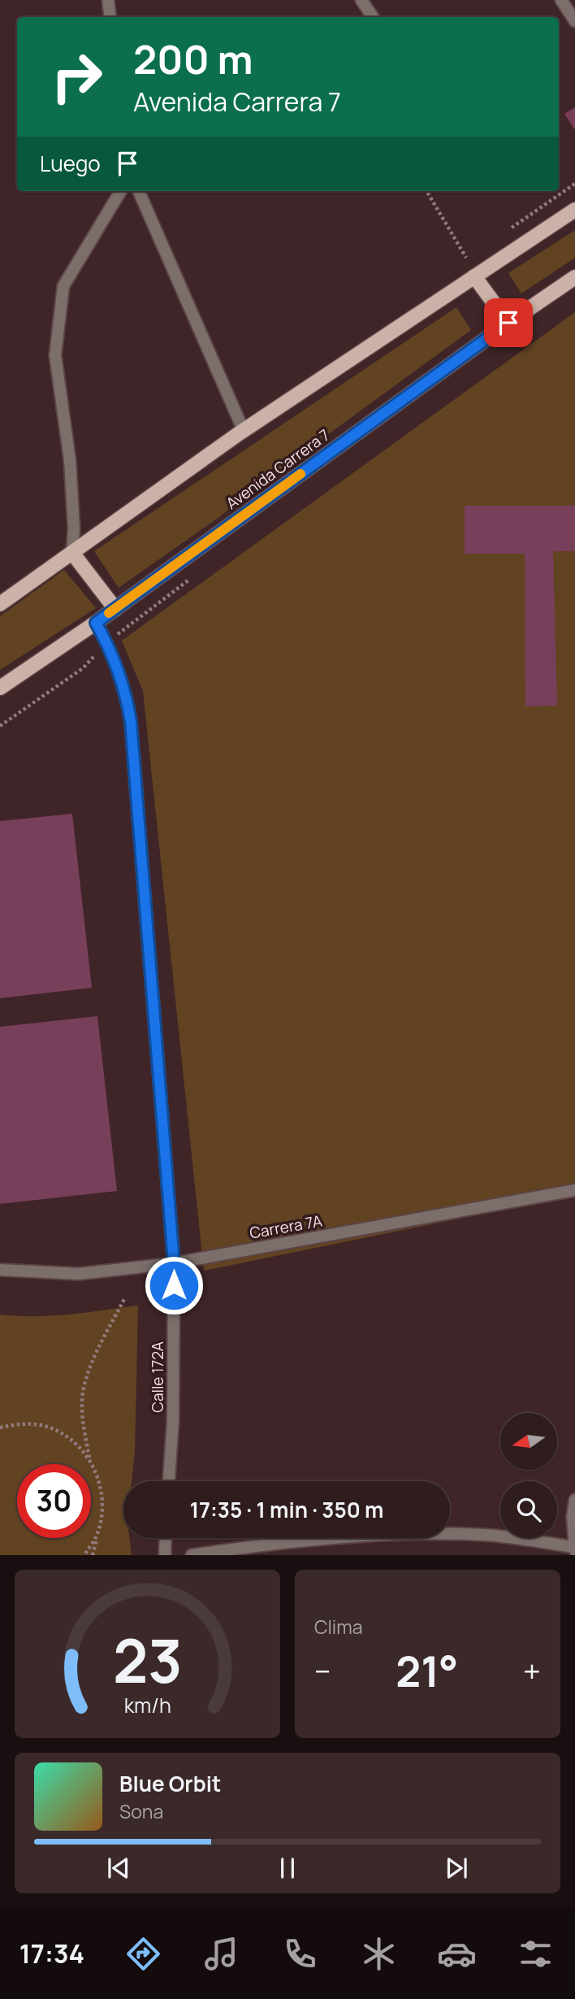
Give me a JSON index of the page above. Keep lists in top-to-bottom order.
{
  "streets": {
    "main road": ["Avenida Carrera 7"],
    "street": ["Carrera 7A", "Calle 172A"]
  },
  "crossings": [
    ["Avenida Carrera 7", "Calle 172A"],
    ["Carrera 7A", "Calle 172A"]
  ],
  "north": "left",
  "page": {
    "turn": ["200 m", "Avenida Carrera 7"],
    "then": "Luego",
    "limit": "30",
    "trip": "17:35 · 1 min · 350 m",
    "tile": "Clima",
    "heat": ["−", "21°", "+"],
    "song": ["Blue Orbit", "Sona"],
    "tabs": "17:34",
    "gauge": ["23", "km/h"]
  }
}
